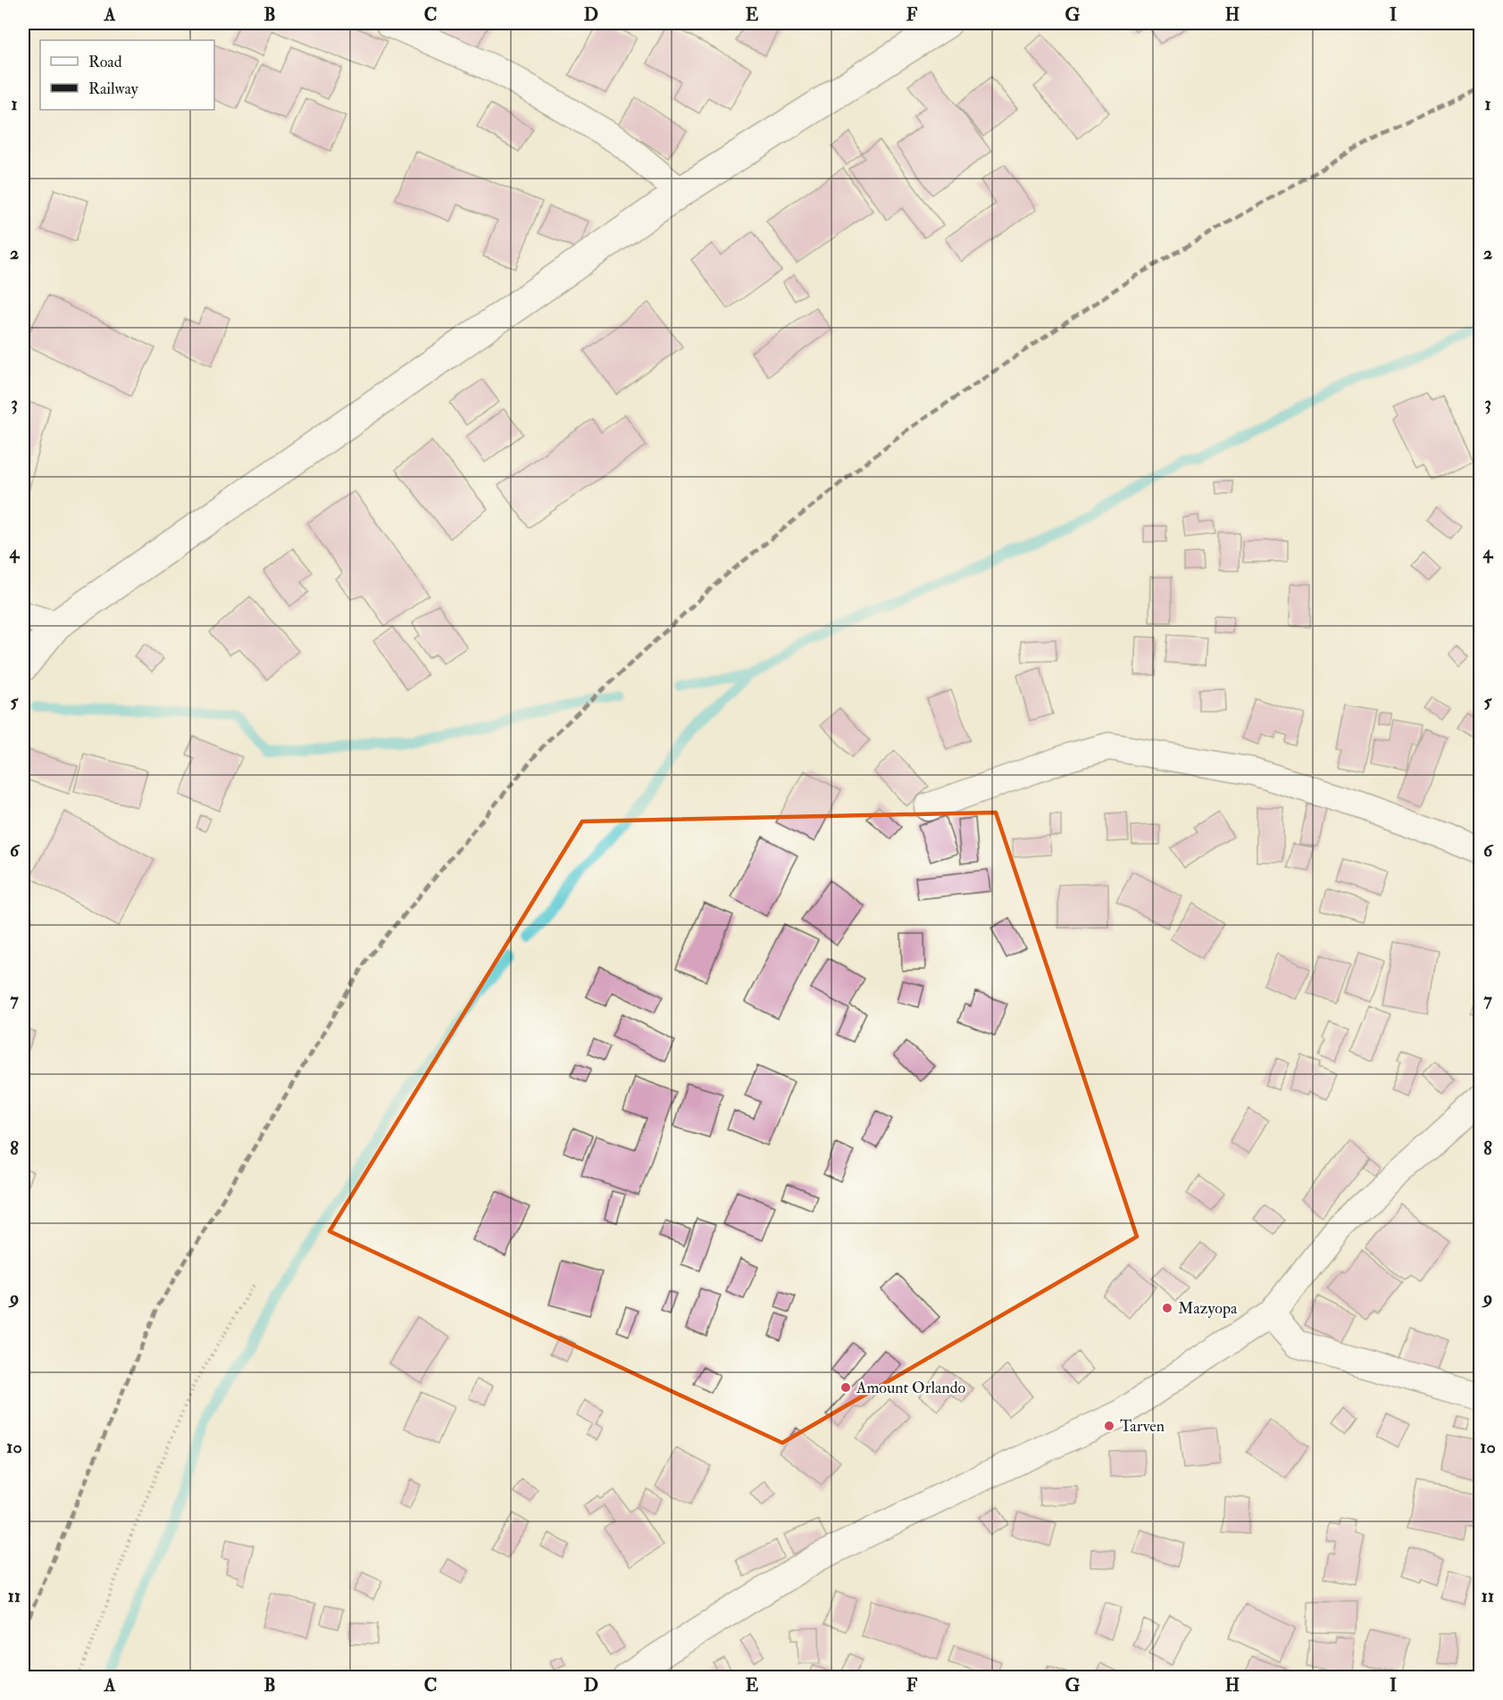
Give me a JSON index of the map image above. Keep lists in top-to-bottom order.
{
  "places": ["Mazyopa", "Amount Orlando", "Tarven"],
  "legend": ["Road", "Railway"],
  "grid": {
    "columns": [
      "A",
      "B",
      "C",
      "D",
      "E",
      "F",
      "G",
      "H",
      "I"
    ],
    "rows": [
      "1",
      "2",
      "3",
      "4",
      "5",
      "6",
      "7",
      "8",
      "9",
      "10",
      "11"
    ]
  }
}
